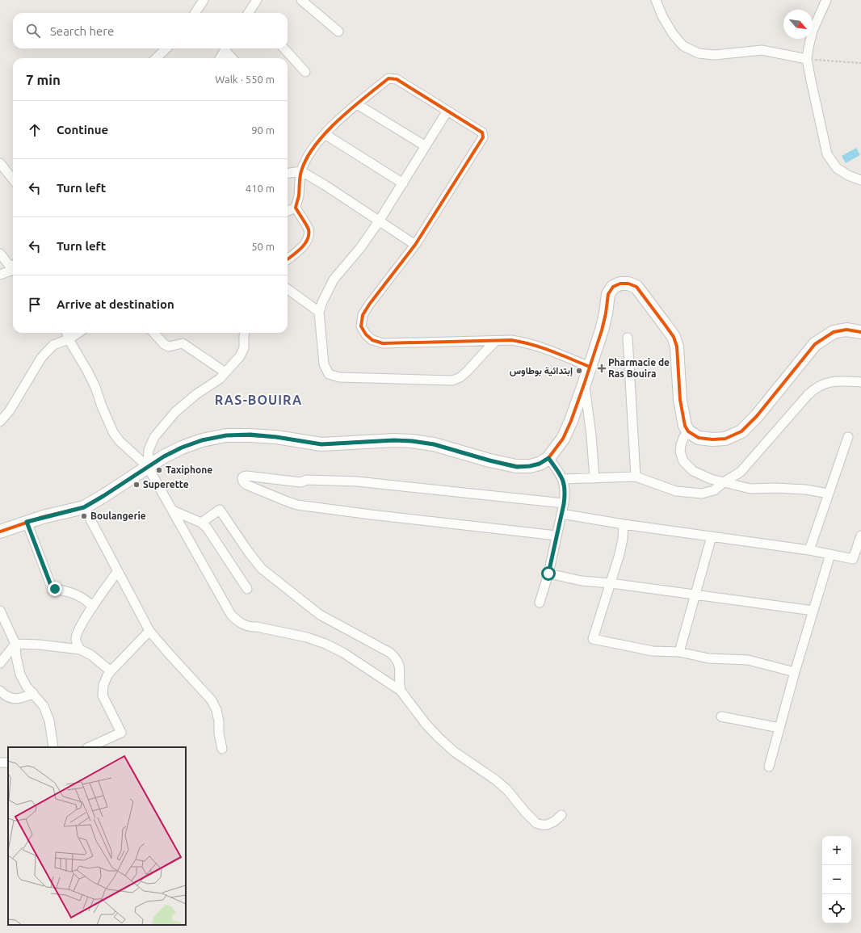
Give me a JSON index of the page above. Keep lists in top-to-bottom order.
{
  "districts": ["RAS-BOUIRA"],
  "places": {
    "health": ["Pharmacie de Ras Bouira"],
    "other": [
      "إبتدائية بوطاوس",
      "Taxiphone",
      "Superette",
      "Boulangerie"
    ]
  },
  "north": "bottom right",
  "page": {
    "search": "Search here",
    "heading": ["7 min", "Walk · 550 m"],
    "list": [
      ["Continue", "90 m"],
      ["Turn left", "410 m"],
      ["Turn left", "50 m"],
      "Arrive at destination"
    ],
    "map_buttons": ["+", "−"]
  }
}
